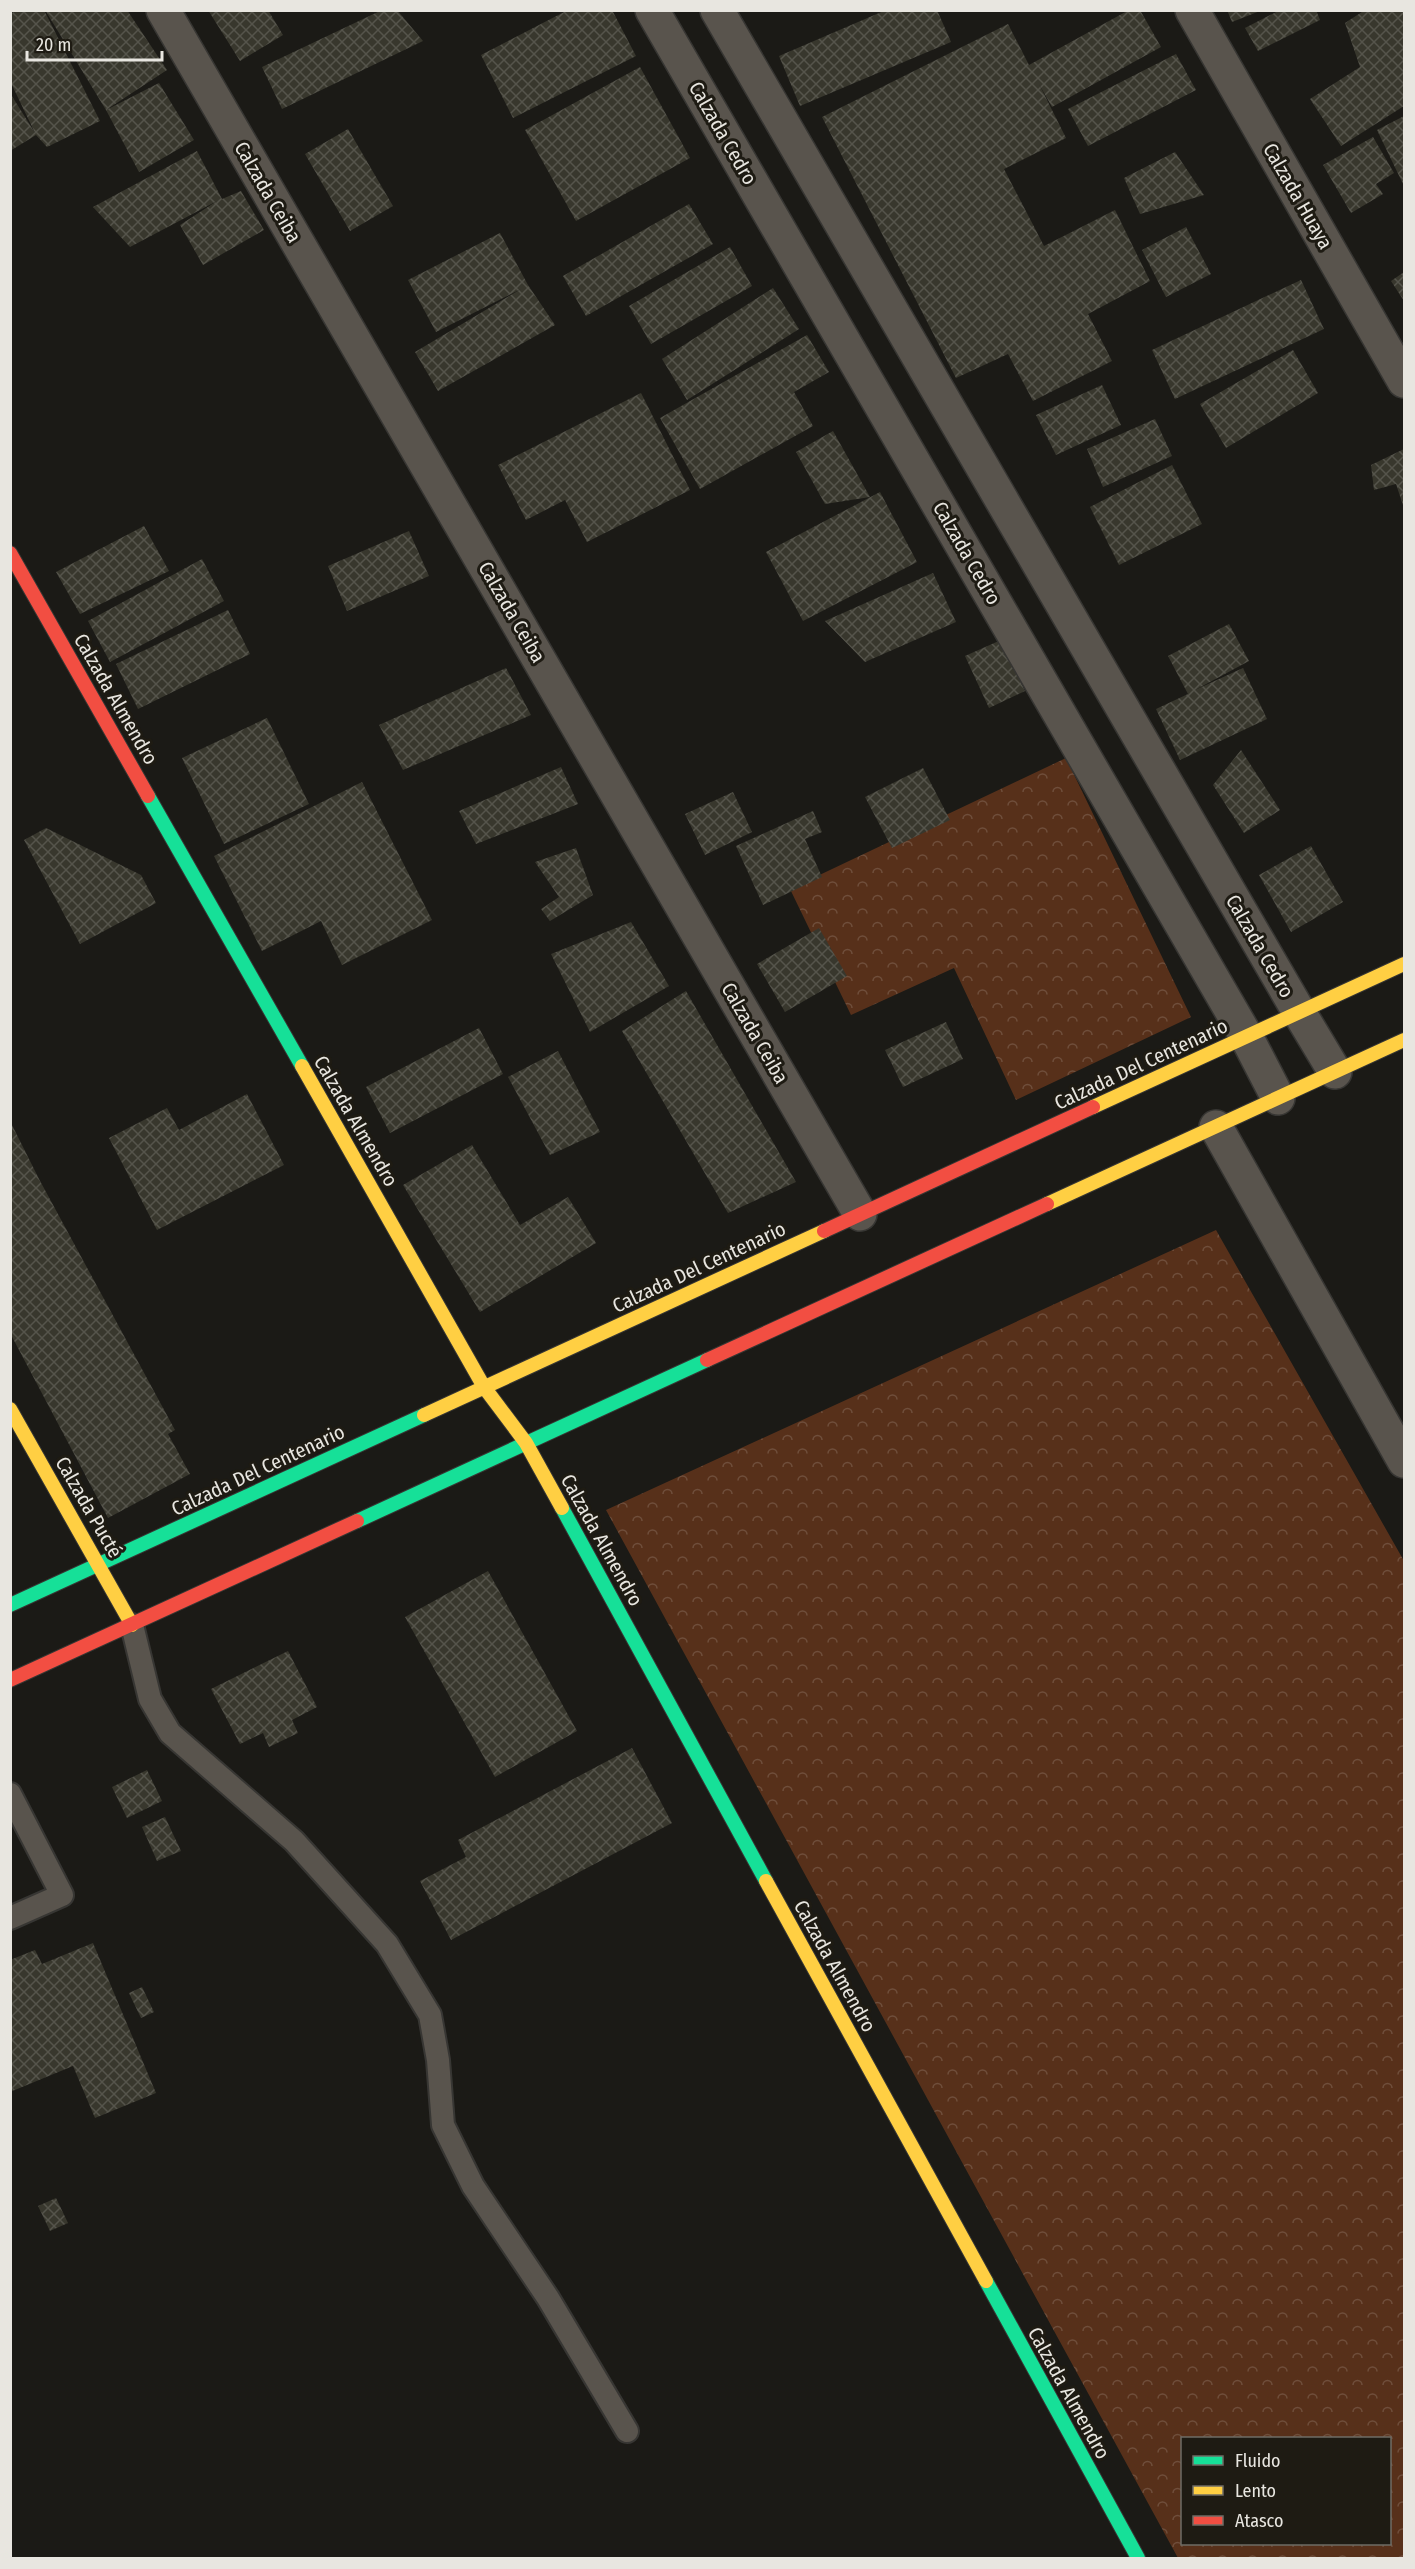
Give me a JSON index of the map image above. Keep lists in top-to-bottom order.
{
  "streets": {
    "main road": ["Calzada Almendro", "Calzada Del Centenario", "Calzada Pucté"],
    "street": ["Calzada Cedro", "Calzada Ceiba", "Calzada Huaya"]
  },
  "crossings": [
    ["Calzada Cedro", "Calzada Del Centenario"],
    ["Calzada Ceiba", "Calzada Del Centenario"],
    ["Calzada Almendro", "Calzada Del Centenario"],
    ["Calzada Del Centenario", "Calzada Pucté"]
  ],
  "legend": ["Fluido", "Lento", "Atasco"],
  "scale_bar": "20 m"
}
